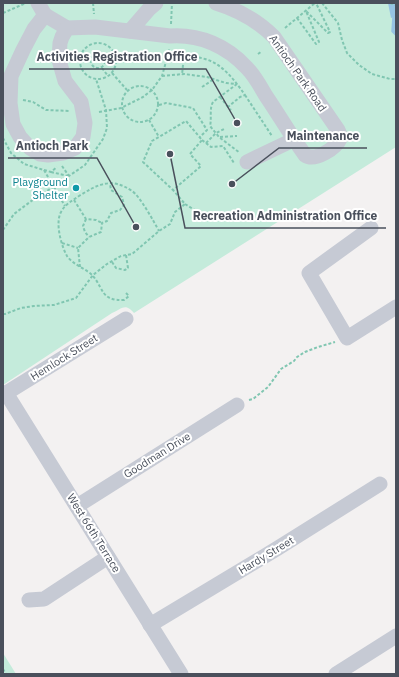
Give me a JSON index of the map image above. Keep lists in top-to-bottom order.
{
  "streets": {
    "street": [
      "Antioch Park Road",
      "Hemlock Street",
      "Goodman Drive",
      "West 66th Terrace",
      "Hardy Street"
    ]
  },
  "crossings": [
    ["Hemlock Street", "West 66th Terrace"],
    ["Goodman Drive", "West 66th Terrace"],
    ["West 66th Terrace", "Hardy Street"]
  ],
  "places": [
    "Activities Registration Office",
    "Recreation Administration Office",
    "Maintenance",
    "Playground Shelter",
    "Antioch Park"
  ]
}
